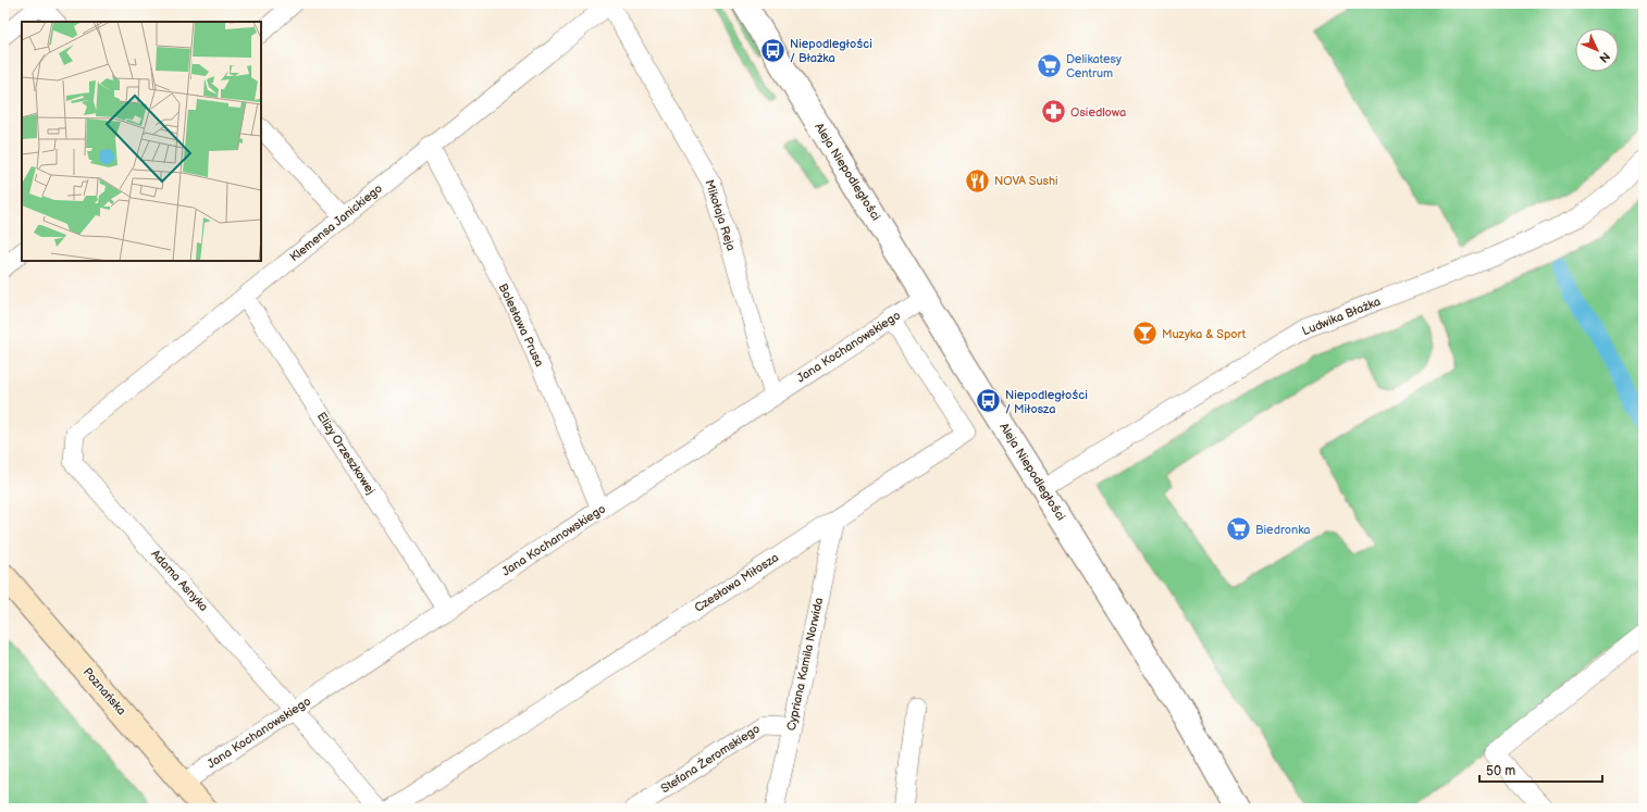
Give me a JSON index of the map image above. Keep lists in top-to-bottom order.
{
  "streets": {
    "main road": ["Poznańska"],
    "street": [
      "Aleja Niepodległości",
      "Mikołaja Reja",
      "Klemensa Janickiego",
      "Ludwika Błażka",
      "Bolesława Prusa",
      "Jana Kochanowskiego",
      "Elizy Orzeszkowej",
      "Adama Asnyka",
      "Czesława Miłosza",
      "Cypriana Kamila Norwida",
      "Stefana Żeromskiego"
    ]
  },
  "crossings": [
    ["Aleja Niepodległości", "Ludwika Błażka"],
    ["Aleja Niepodległości", "Jana Kochanowskiego"],
    ["Mikołaja Reja", "Klemensa Janickiego"],
    ["Mikołaja Reja", "Jana Kochanowskiego"],
    ["Klemensa Janickiego", "Bolesława Prusa"],
    ["Klemensa Janickiego", "Elizy Orzeszkowej"],
    ["Klemensa Janickiego", "Adama Asnyka"],
    ["Bolesława Prusa", "Jana Kochanowskiego"],
    ["Jana Kochanowskiego", "Elizy Orzeszkowej"],
    ["Jana Kochanowskiego", "Adama Asnyka"],
    ["Jana Kochanowskiego", "Czesława Miłosza"],
    ["Jana Kochanowskiego", "Poznańska"],
    ["Czesława Miłosza", "Cypriana Kamila Norwida"],
    ["Cypriana Kamila Norwida", "Stefana Żeromskiego"]
  ],
  "places": {
    "bus stop": ["Niepodległości / Błażka", "Niepodległości / Miłosza"],
    "supermarket": ["Delikatesy Centrum", "Biedronka"],
    "pharmacy": ["Osiedlowa"],
    "restaurant": ["NOVA Sushi"],
    "bar": ["Muzyka & Sport"]
  },
  "scale_bar": "50 m",
  "north": "bottom right"
}
